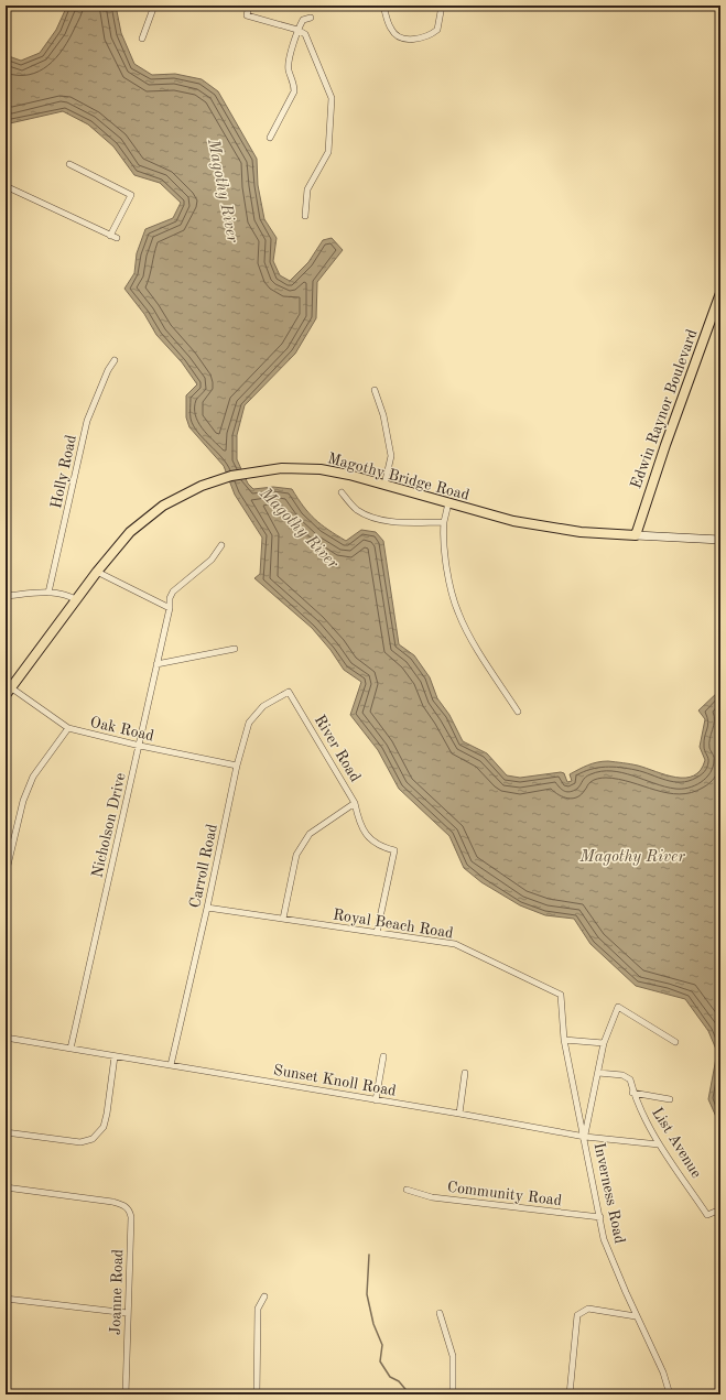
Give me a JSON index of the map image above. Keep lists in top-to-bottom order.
{
  "streets": {
    "main road": ["Edwin Raynor Boulevard", "Magothy Bridge Road"],
    "street": [
      "Holly Road",
      "Oak Road",
      "River Road",
      "Nicholson Drive",
      "Carroll Road",
      "Royal Beach Road",
      "Sunset Knoll Road",
      "List Avenue",
      "Community Road",
      "Inverness Road",
      "Joanne Road"
    ]
  },
  "crossings": [
    ["Edwin Raynor Boulevard", "Magothy Bridge Road"],
    ["Magothy Bridge Road", "Oak Road"],
    ["Oak Road", "Nicholson Drive"],
    ["Oak Road", "Carroll Road"],
    ["River Road", "Carroll Road"],
    ["River Road", "Royal Beach Road"],
    ["Nicholson Drive", "Sunset Knoll Road"],
    ["Carroll Road", "Royal Beach Road"],
    ["Carroll Road", "Sunset Knoll Road"],
    ["Royal Beach Road", "Inverness Road"],
    ["Sunset Knoll Road", "List Avenue"],
    ["Sunset Knoll Road", "Inverness Road"],
    ["Community Road", "Inverness Road"]
  ],
  "water": ["Magothy River"]
}
